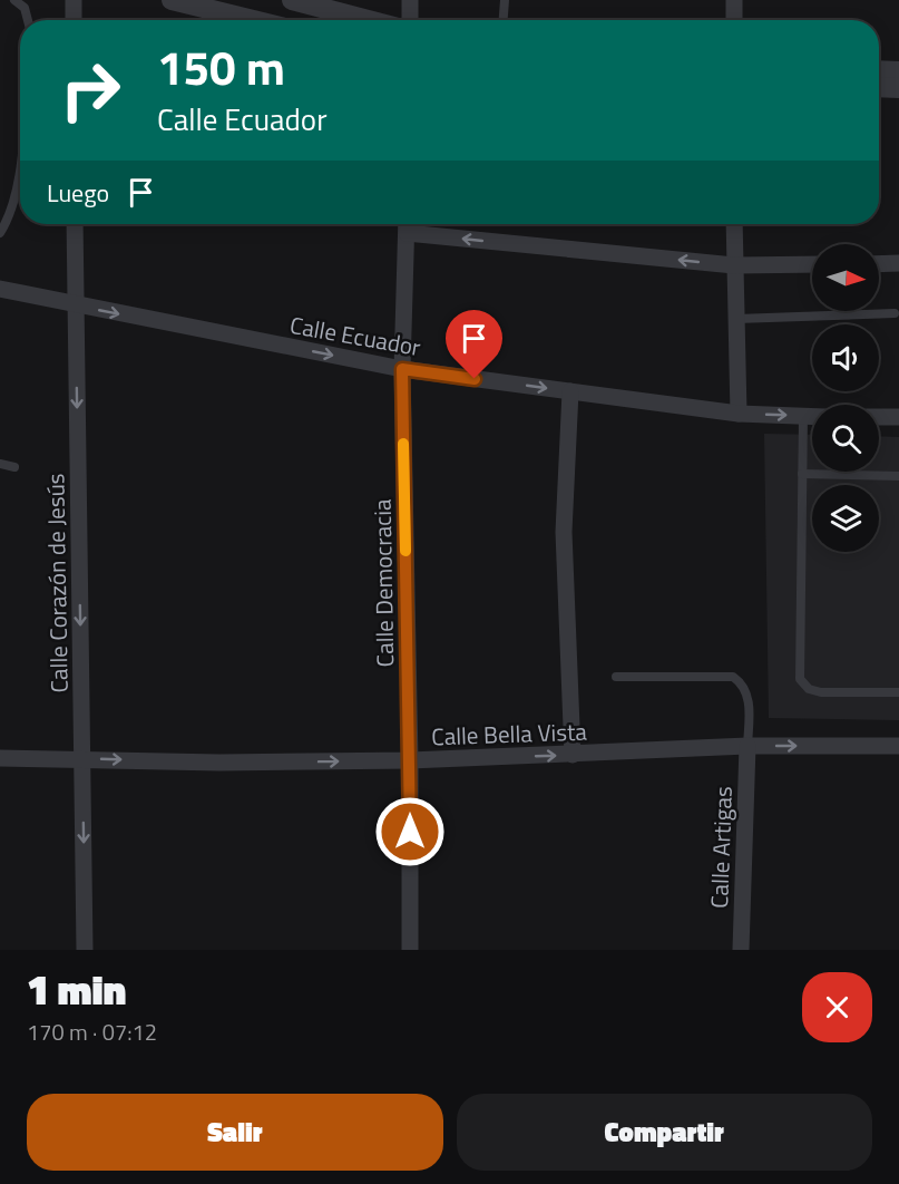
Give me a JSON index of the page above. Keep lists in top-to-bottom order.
{
  "streets": {
    "street": [
      "Calle Ecuador",
      "Calle Corazón de Jesús",
      "Calle Democracia",
      "Calle Bella Vista",
      "Calle Artigas"
    ]
  },
  "crossings": [
    ["Calle Ecuador", "Calle Corazón de Jesús"],
    ["Calle Ecuador", "Calle Democracia"],
    ["Calle Corazón de Jesús", "Calle Bella Vista"],
    ["Calle Democracia", "Calle Bella Vista"],
    ["Calle Bella Vista", "Calle Artigas"]
  ],
  "one_way": ["Calle Corazón de Jesús", "Calle Bella Vista"],
  "north": "right",
  "page": {
    "turn": ["150 m", "Calle Ecuador"],
    "then": "Luego",
    "heading": ["1 min", "170 m · 07:12"],
    "buttons": ["Salir", "Compartir"]
  }
}
